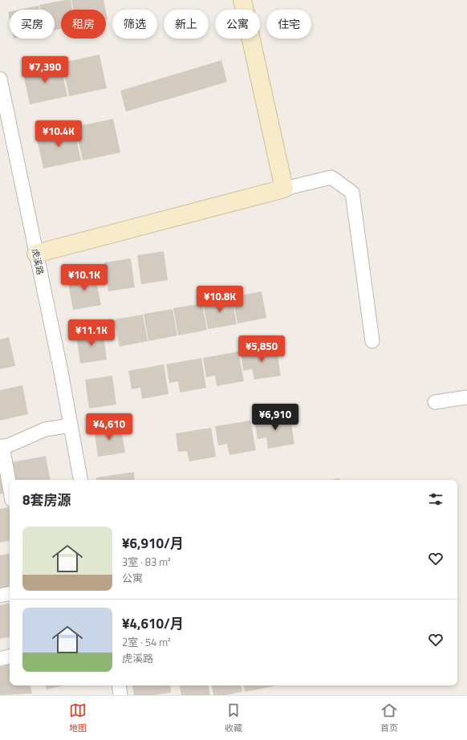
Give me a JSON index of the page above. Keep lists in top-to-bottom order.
{
  "streets": {
    "street": ["虎溪路"]
  },
  "page": {
    "chip": [
      "买房",
      "租房",
      "筛选",
      "新上",
      "公寓",
      "住宅"
    ],
    "price": [
      "¥7,390",
      "¥10.4K",
      "¥10.1K",
      "¥10.8K",
      "¥11.1K",
      "¥5,850",
      "¥6,910",
      "¥4,610"
    ],
    "heading": "8套房源",
    "list": [
      {
        "name": "¥6,910/月",
        "note": "3室 · 83 m² · 公寓"
      },
      {
        "name": "¥4,610/月",
        "note": "2室 · 54 m² · 虎溪路"
      }
    ],
    "tabs": ["地图", "收藏", "首页"]
  }
}
